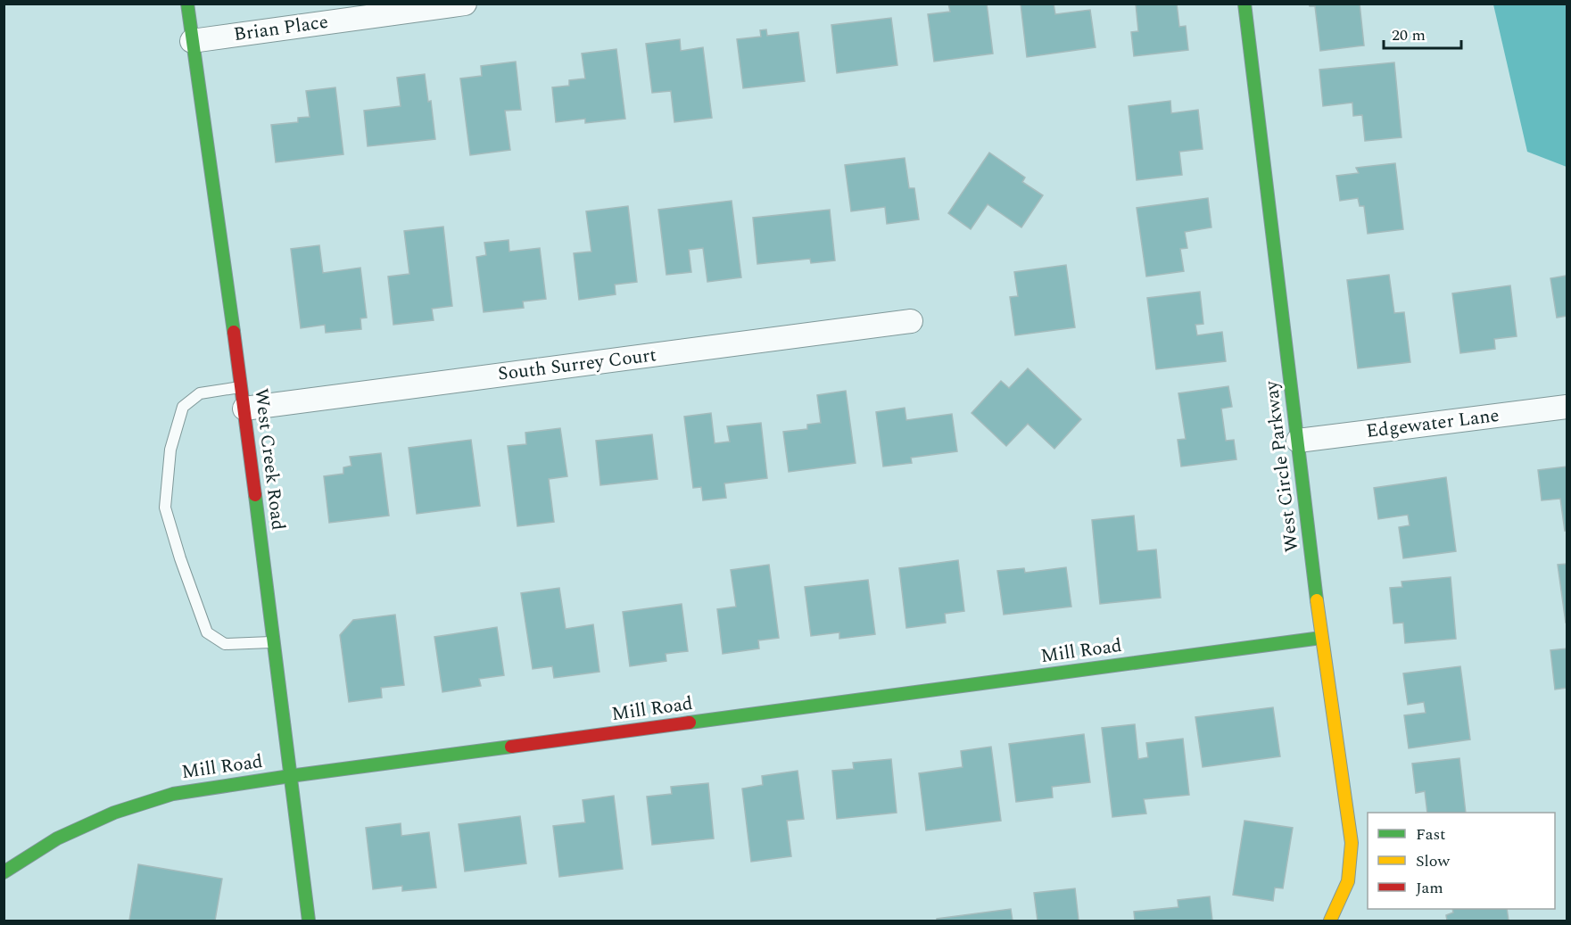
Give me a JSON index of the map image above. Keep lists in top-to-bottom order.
{
  "streets": {
    "street": [
      "Brian Place",
      "South Surrey Court",
      "Edgewater Lane",
      "West Creek Road",
      "West Circle Parkway",
      "Mill Road"
    ]
  },
  "crossings": [
    ["Brian Place", "West Creek Road"],
    ["South Surrey Court", "West Creek Road"],
    ["Edgewater Lane", "West Circle Parkway"],
    ["West Creek Road", "Mill Road"],
    ["West Circle Parkway", "Mill Road"]
  ],
  "legend": ["Fast", "Slow", "Jam"],
  "scale_bar": "20 m"
}
